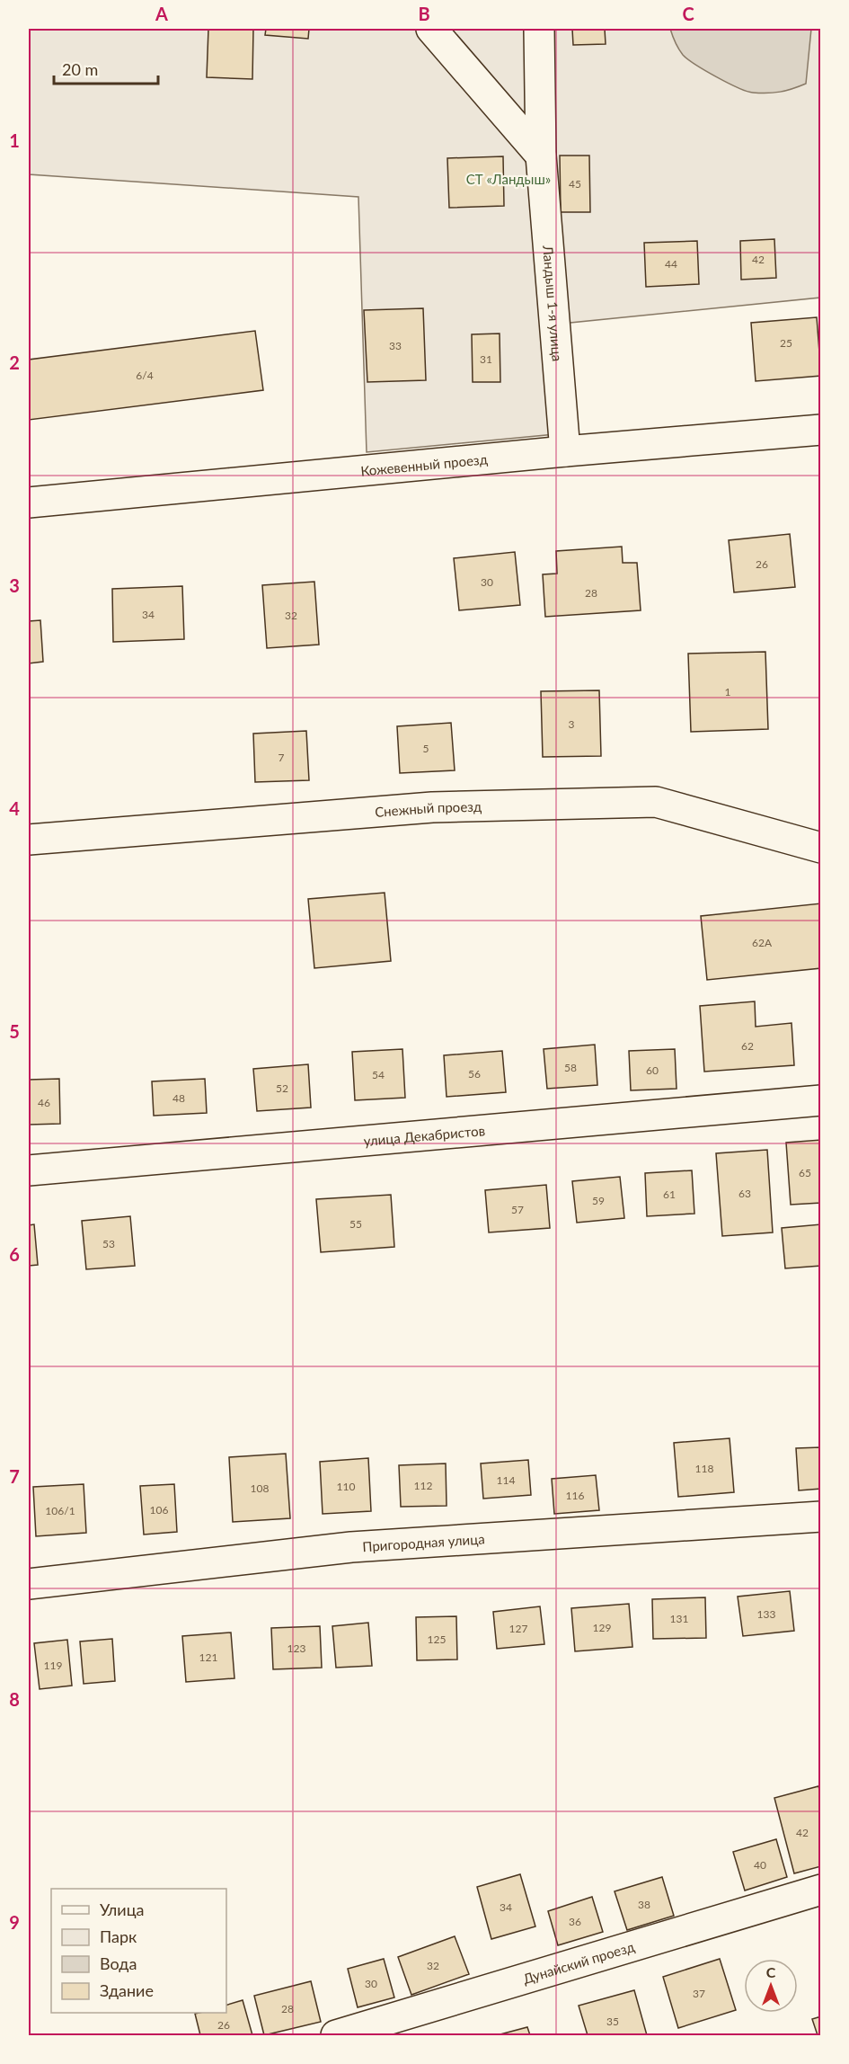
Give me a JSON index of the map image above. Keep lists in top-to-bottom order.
{
  "streets": {
    "street": [
      "Ландыш 1-я улица",
      "Кожевенный проезд",
      "Снежный проезд",
      "улица Декабристов",
      "Пригородная улица",
      "Дунайский проезд"
    ]
  },
  "crossings": [
    ["Ландыш 1-я улица", "Кожевенный проезд"]
  ],
  "parks": ["СТ «Ландыш»"],
  "house_numbers": [
    "45",
    "42",
    "44",
    "25",
    "33",
    "31",
    "6/4",
    "26",
    "30",
    "28",
    "34",
    "32",
    "1",
    "3",
    "5",
    "7",
    "62А",
    "62",
    "58",
    "60",
    "56",
    "54",
    "52",
    "48",
    "46",
    "65",
    "63",
    "61",
    "59",
    "57",
    "55",
    "53",
    "118",
    "114",
    "112",
    "110",
    "108",
    "116",
    "106",
    "106/1",
    "133",
    "131",
    "129",
    "127",
    "125",
    "123",
    "121",
    "119",
    "42",
    "40",
    "38",
    "34",
    "36",
    "32",
    "30",
    "37",
    "28",
    "35",
    "26"
  ],
  "legend": [
    "Улица",
    "Парк",
    "Вода",
    "Здание"
  ],
  "scale_bar": "20 m",
  "north": "top",
  "grid": {
    "columns": ["A", "B", "C"],
    "rows": [
      "1",
      "2",
      "3",
      "4",
      "5",
      "6",
      "7",
      "8",
      "9"
    ]
  }
}
